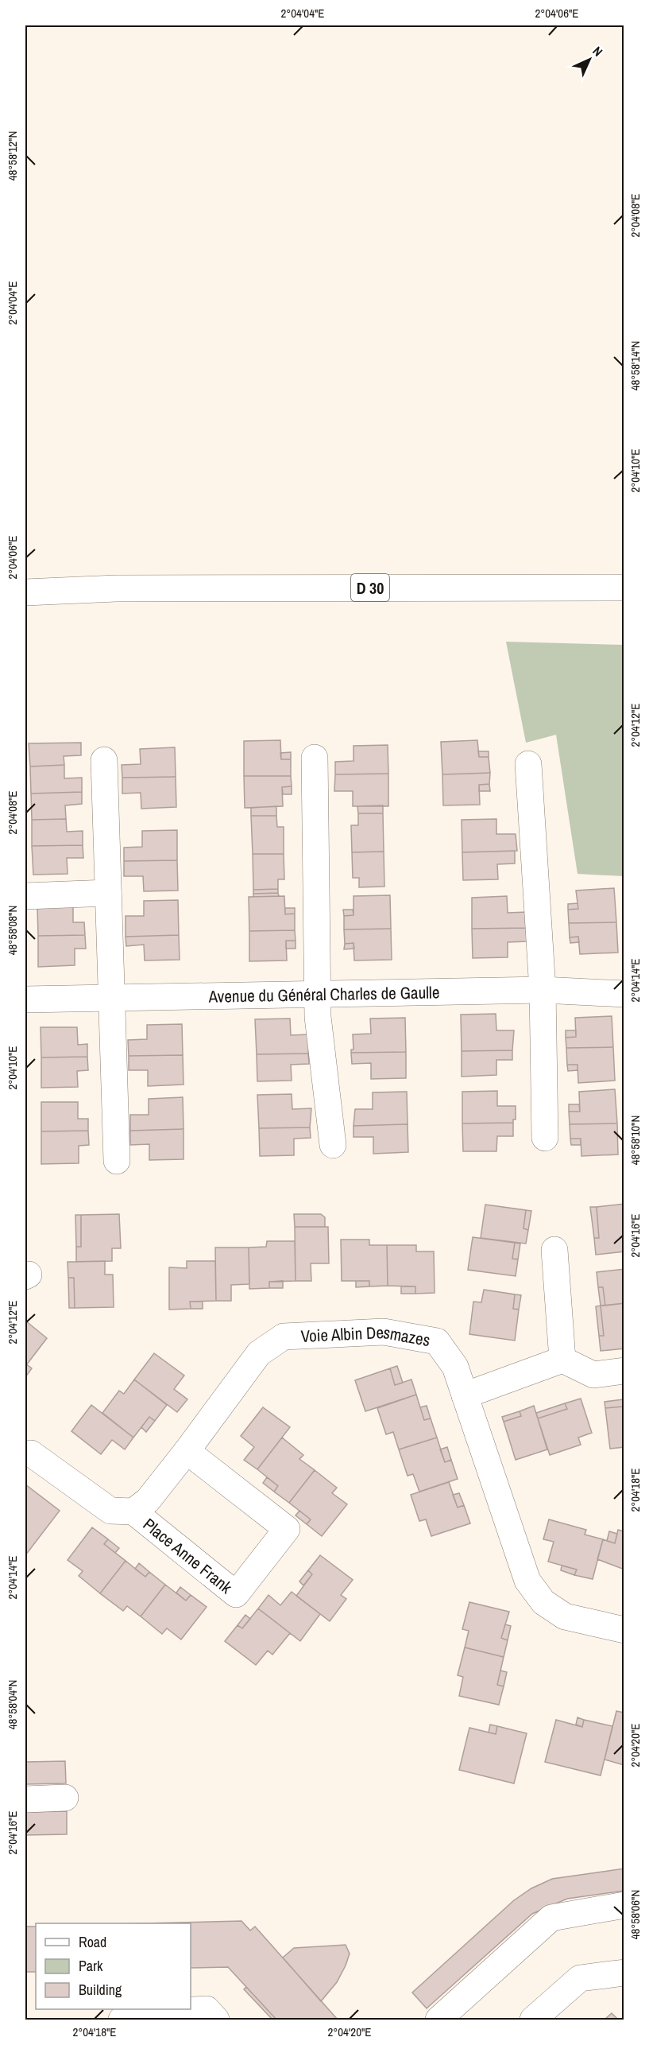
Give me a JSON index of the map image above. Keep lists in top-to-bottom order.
{
  "streets": {
    "street": [
      "D 30",
      "Avenue du Général Charles de Gaulle",
      "Voie Albin Desmazes",
      "Place Anne Frank"
    ]
  },
  "crossings": [
    ["Voie Albin Desmazes", "Place Anne Frank"]
  ],
  "legend": ["Road", "Park", "Building"],
  "north": "top right",
  "coordinates": [
    "2°04'04\"E",
    "2°04'06\"E",
    "48°58'12\"N",
    "2°04'08\"E",
    "48°58'14\"N",
    "2°04'10\"E",
    "2°04'12\"E",
    "48°58'08\"N",
    "2°04'14\"E",
    "48°58'10\"N",
    "2°04'16\"E",
    "2°04'18\"E",
    "48°58'04\"N",
    "2°04'20\"E",
    "48°58'06\"N"
  ]
}
